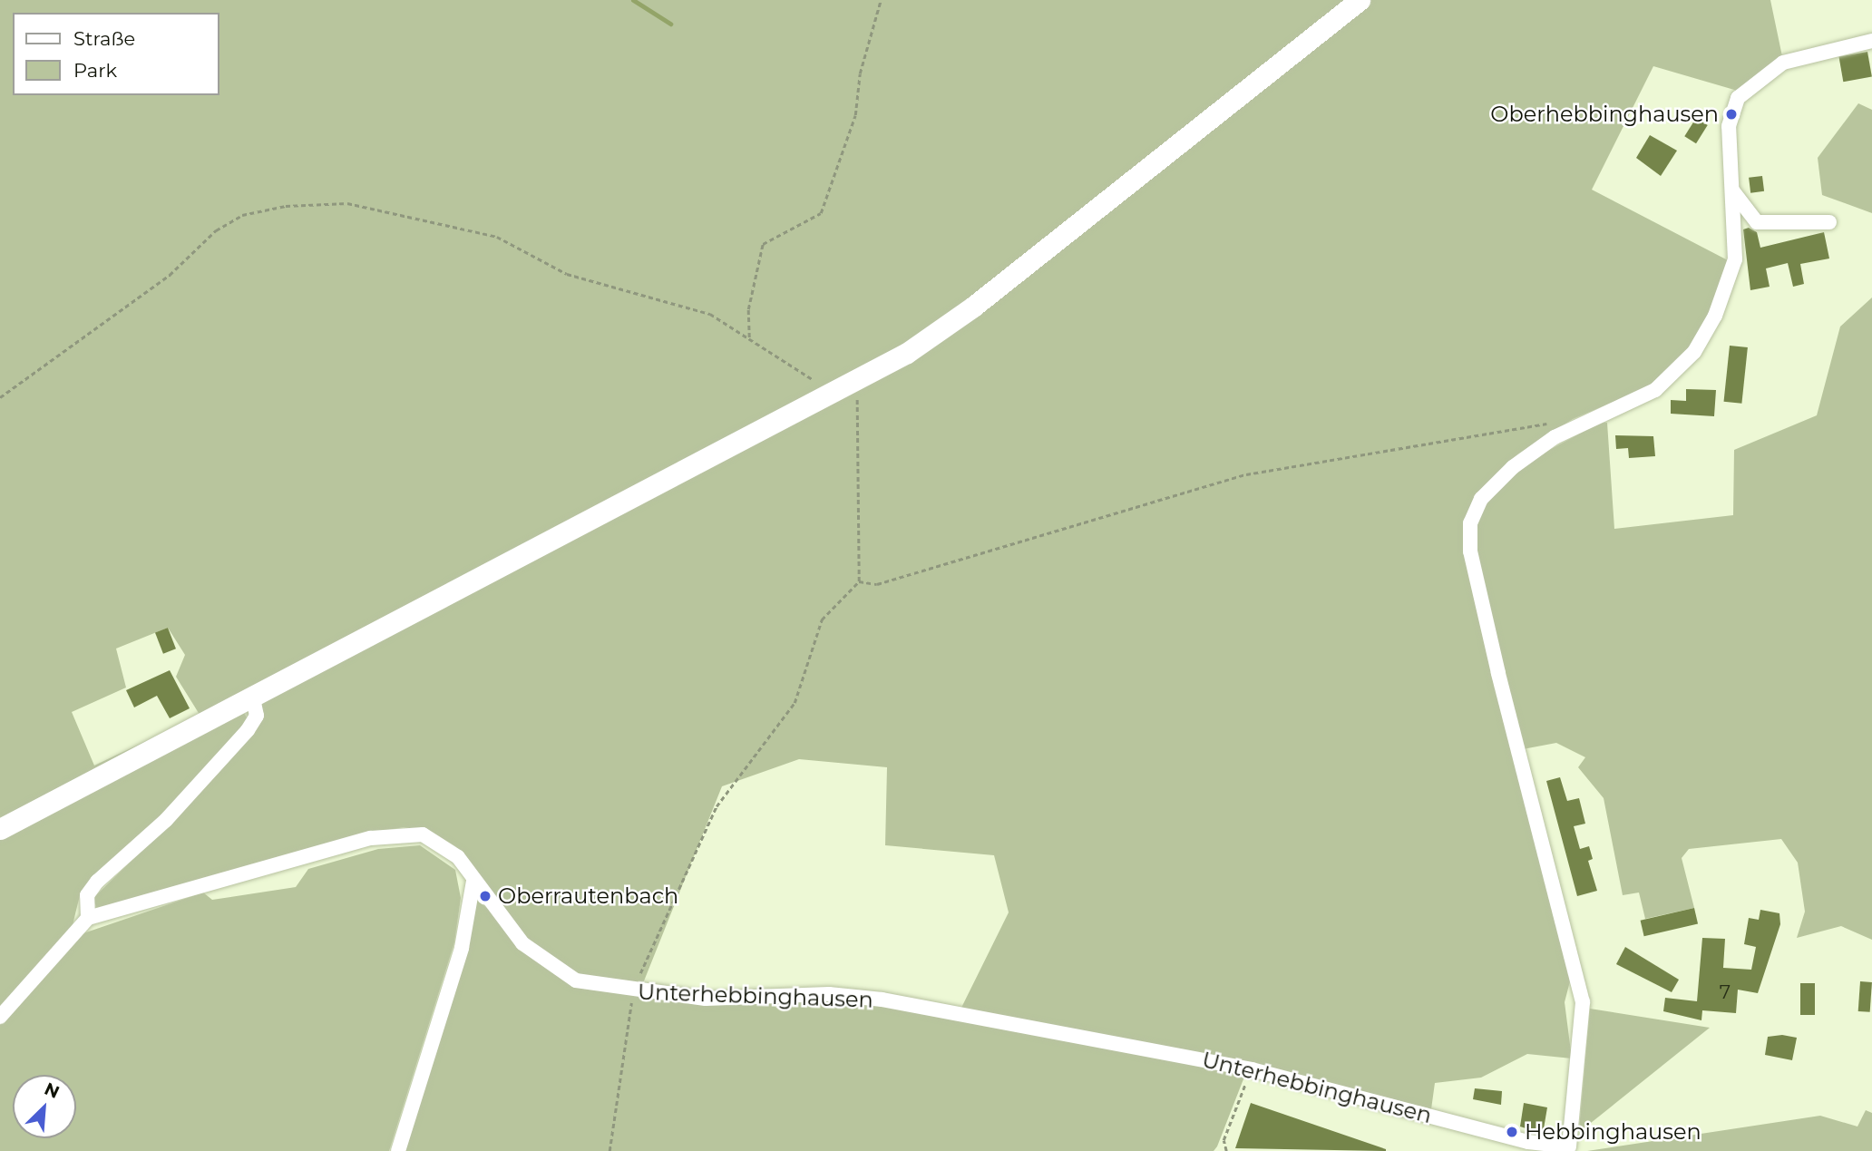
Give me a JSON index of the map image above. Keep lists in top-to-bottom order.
{
  "streets": {
    "street": ["Unterhebbinghausen"]
  },
  "places": ["Oberhebbinghausen", "Oberrautenbach", "Hebbinghausen"],
  "house_numbers": ["7"],
  "legend": ["Straße", "Park"],
  "north": "top right"
}
